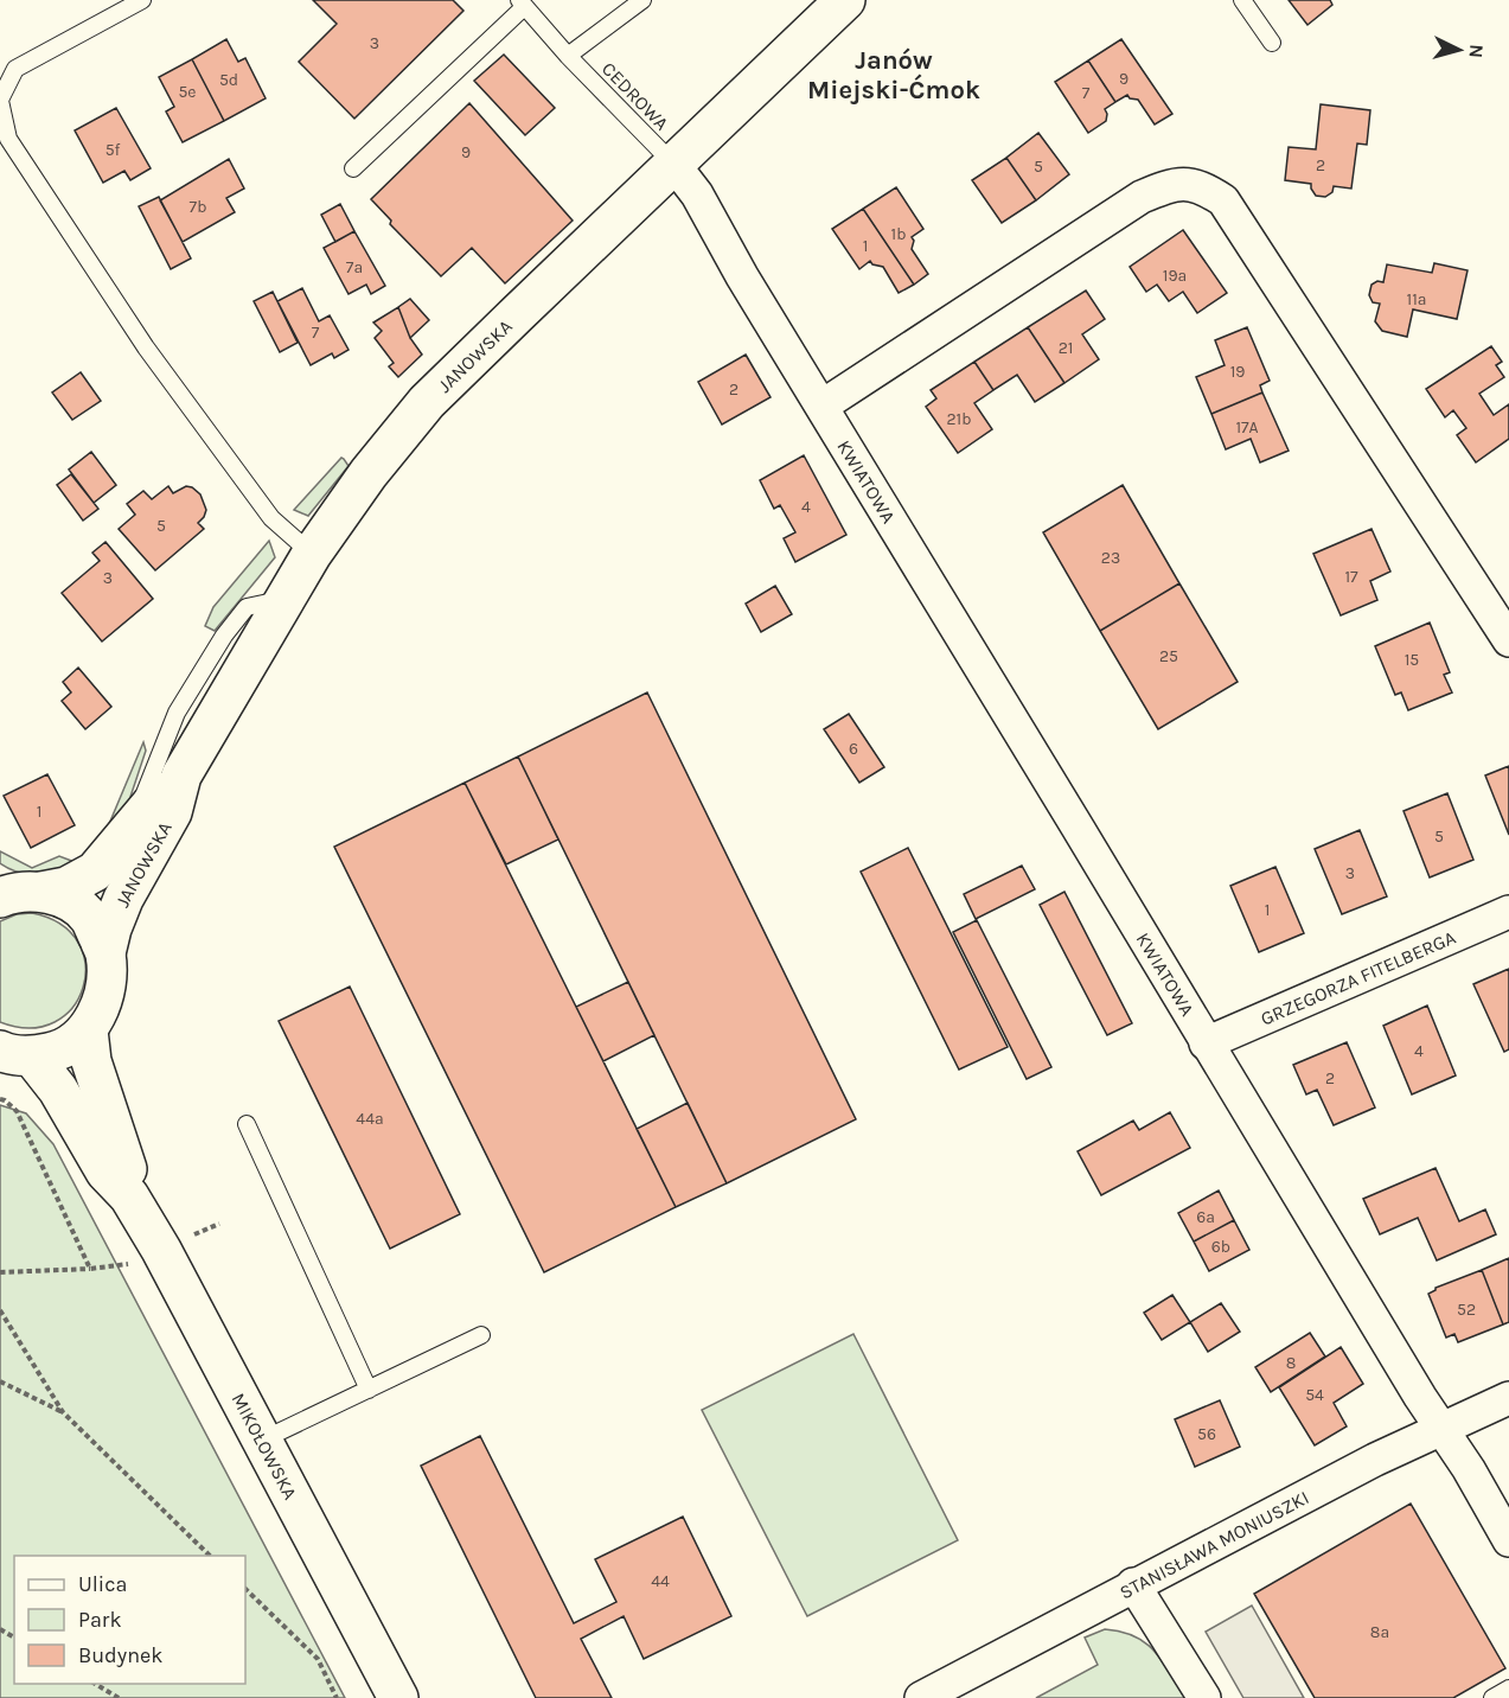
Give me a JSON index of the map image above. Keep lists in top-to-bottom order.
{
  "streets": {
    "street": [
      "JANOWSKA",
      "KWIATOWA",
      "GRZEGORZA FITELBERGA",
      "MIKOŁOWSKA",
      "STANISŁAWA MONIUSZKI"
    ],
    "lane": ["CEDROWA"]
  },
  "crossings": [
    ["CEDROWA", "JANOWSKA"],
    ["CEDROWA", "KWIATOWA"],
    ["JANOWSKA", "KWIATOWA"],
    ["KWIATOWA", "GRZEGORZA FITELBERGA"],
    ["KWIATOWA", "STANISŁAWA MONIUSZKI"]
  ],
  "districts": ["Janów Miejski-Ćmok"],
  "house_numbers": [
    "3",
    "9",
    "5d",
    "5e",
    "7",
    "5f",
    "9",
    "2",
    "5",
    "7b",
    "1b",
    "1",
    "7a",
    "19a",
    "11a",
    "7",
    "21",
    "19",
    "2",
    "21b",
    "17A",
    "4",
    "5",
    "23",
    "17",
    "3",
    "25",
    "15",
    "6",
    "1",
    "5",
    "3",
    "1",
    "4",
    "2",
    "44a",
    "6a",
    "6b",
    "52",
    "8",
    "54",
    "56",
    "44",
    "8a"
  ],
  "legend": ["Ulica", "Park", "Budynek"],
  "north": "right"
}
